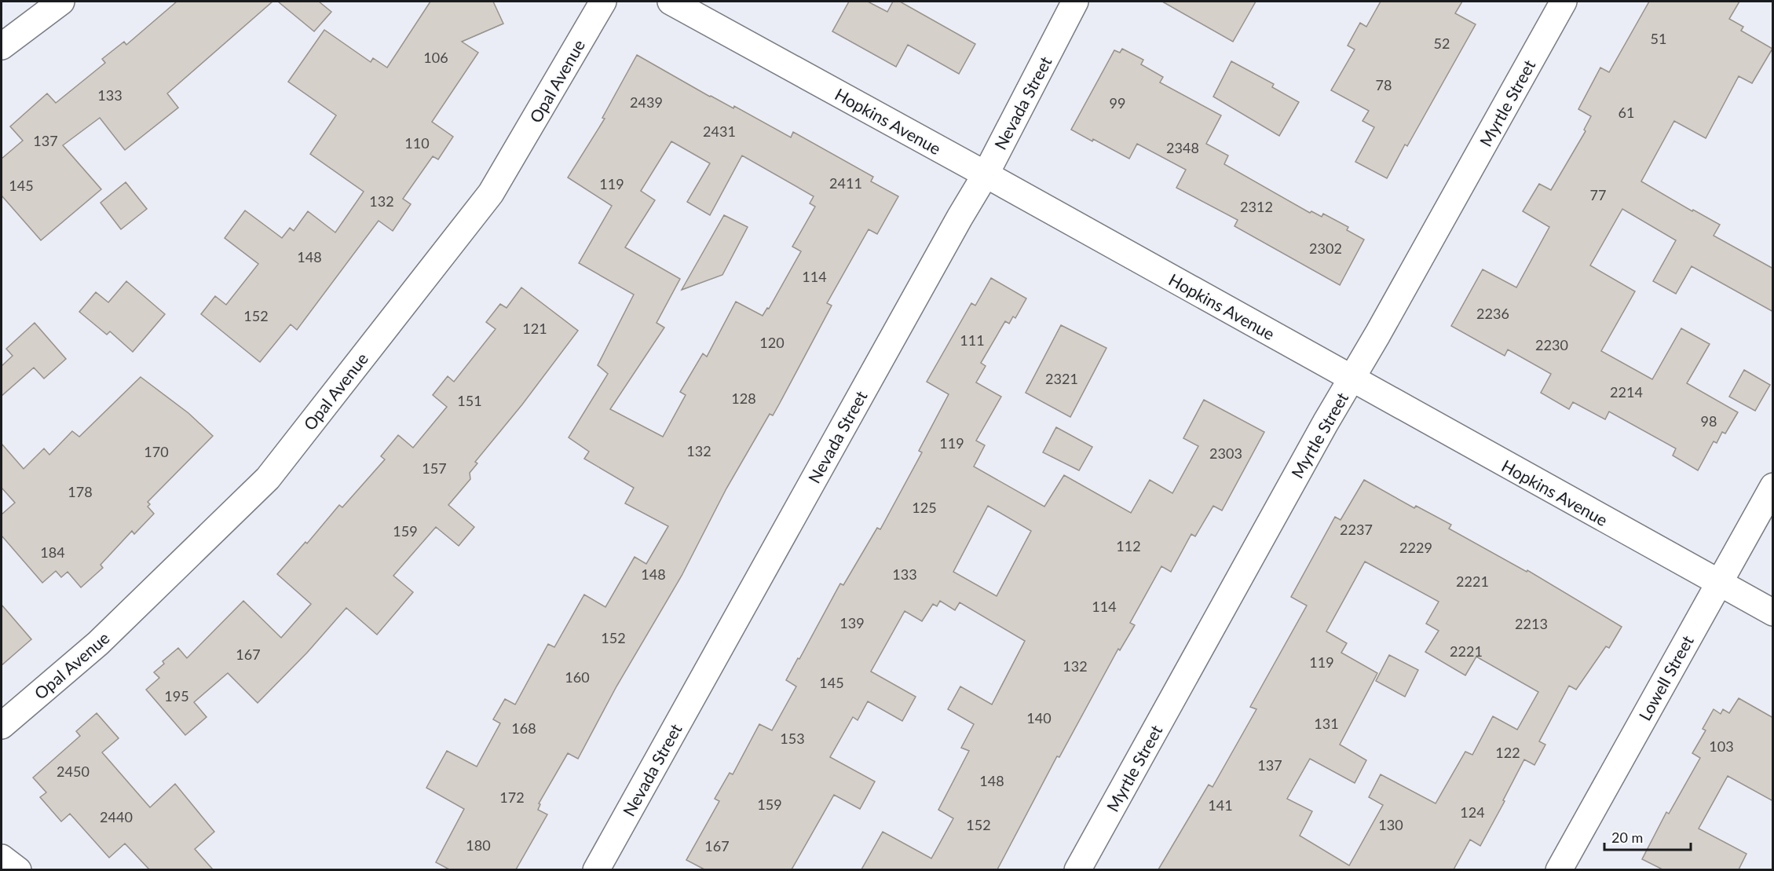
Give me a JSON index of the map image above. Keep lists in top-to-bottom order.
{
  "streets": {
    "street": [
      "Opal Avenue",
      "Nevada Street",
      "Myrtle Street",
      "Hopkins Avenue",
      "Lowell Street"
    ]
  },
  "crossings": [
    ["Nevada Street", "Hopkins Avenue"],
    ["Myrtle Street", "Hopkins Avenue"],
    ["Hopkins Avenue", "Lowell Street"]
  ],
  "house_numbers": [
    "51",
    "52",
    "106",
    "78",
    "133",
    "2439",
    "99",
    "61",
    "2431",
    "137",
    "110",
    "2348",
    "2411",
    "119",
    "145",
    "77",
    "132",
    "2312",
    "2302",
    "148",
    "114",
    "2236",
    "152",
    "121",
    "111",
    "120",
    "2230",
    "2321",
    "2214",
    "128",
    "151",
    "98",
    "119",
    "132",
    "170",
    "2303",
    "157",
    "178",
    "125",
    "2237",
    "159",
    "112",
    "2229",
    "184",
    "148",
    "133",
    "2221",
    "114",
    "139",
    "2213",
    "152",
    "2221",
    "167",
    "119",
    "132",
    "160",
    "145",
    "195",
    "140",
    "131",
    "168",
    "153",
    "103",
    "122",
    "137",
    "2450",
    "148",
    "172",
    "159",
    "141",
    "124",
    "2440",
    "152",
    "130",
    "180",
    "167"
  ],
  "scale_bar": "20 m"
}
